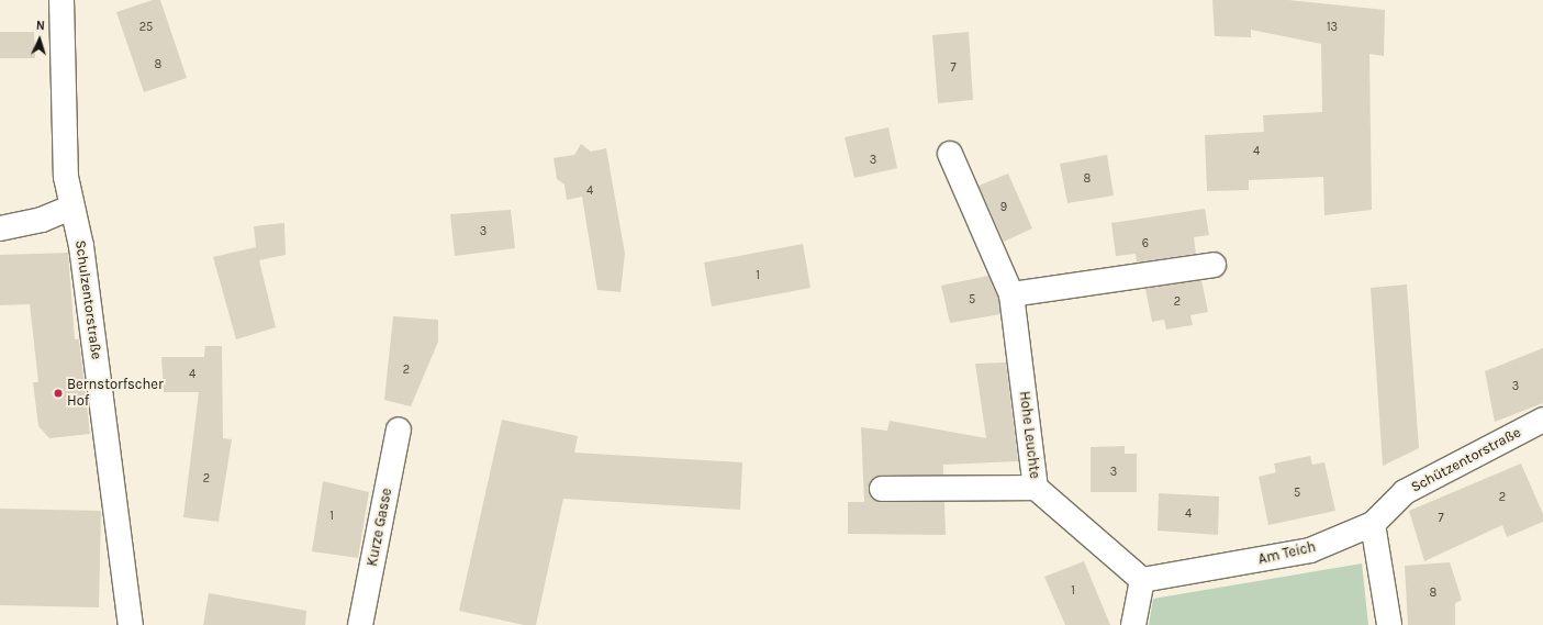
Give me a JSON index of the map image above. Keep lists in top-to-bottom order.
{
  "streets": {
    "street": [
      "Schulzentorstraße",
      "Hohe Leuchte",
      "Schützentorstraße",
      "Kurze Gasse",
      "Am Teich"
    ]
  },
  "crossings": [
    ["Hohe Leuchte", "Am Teich"],
    ["Schützentorstraße", "Am Teich"]
  ],
  "places": ["Bernstorfscher Hof"],
  "house_numbers": [
    "25",
    "13",
    "8",
    "7",
    "4",
    "3",
    "8",
    "4",
    "9",
    "3",
    "6",
    "1",
    "5",
    "2",
    "2",
    "4",
    "3",
    "3",
    "2",
    "5",
    "2",
    "4",
    "1",
    "7",
    "1",
    "8"
  ],
  "north": "top"
}
